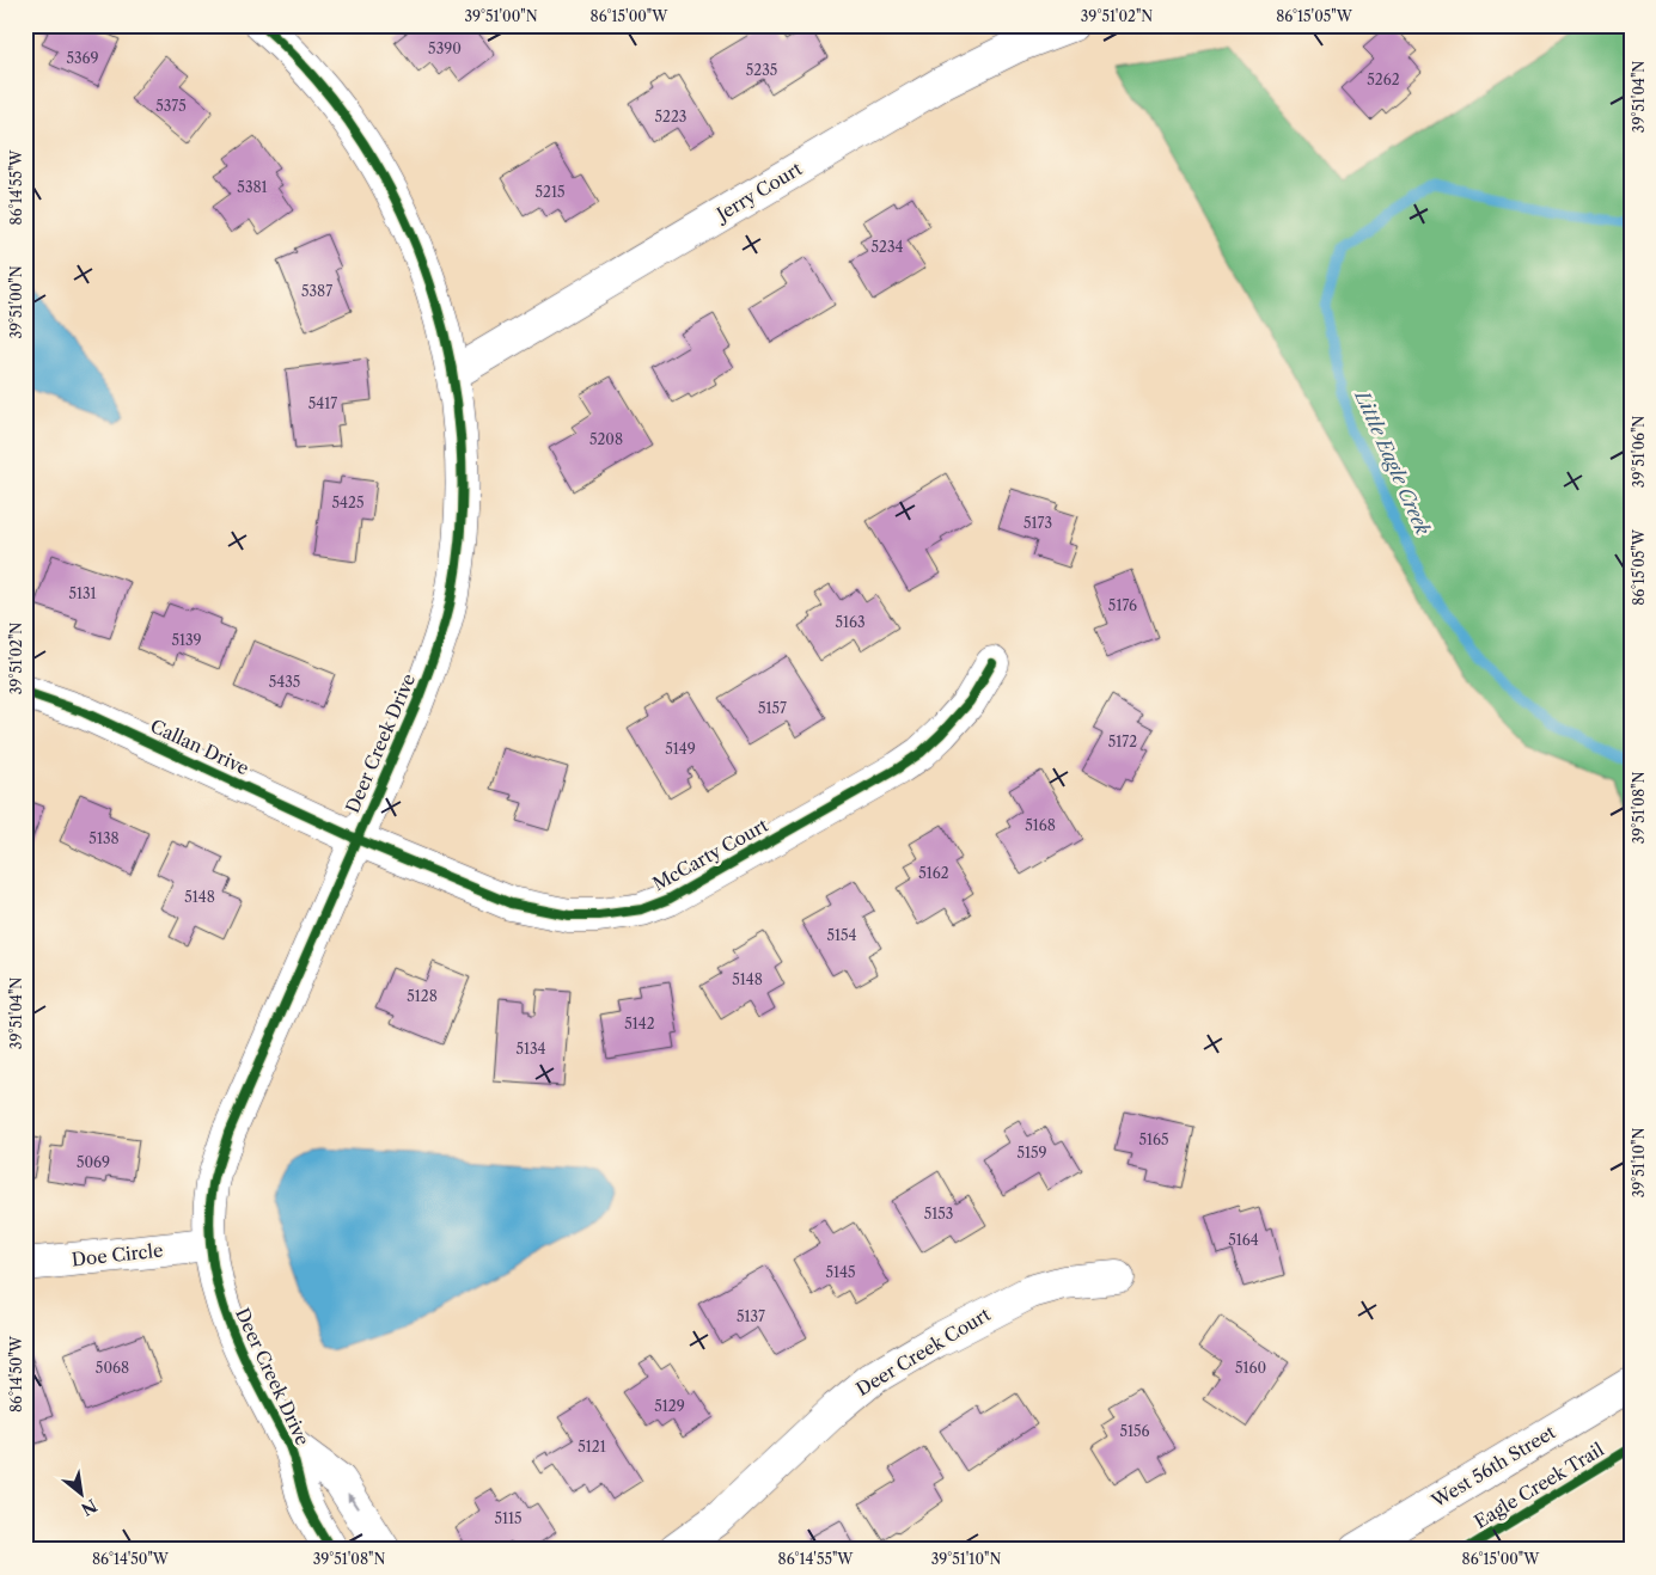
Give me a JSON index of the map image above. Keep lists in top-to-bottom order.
{
  "streets": {
    "street": [
      "Jerry Court",
      "Deer Creek Drive",
      "Callan Drive",
      "McCarty Court",
      "Doe Circle",
      "Deer Creek Court",
      "West 56th Street"
    ],
    "cycle path": ["Eagle Creek Trail"]
  },
  "crossings": [
    ["Jerry Court", "Deer Creek Drive"],
    ["Deer Creek Drive", "Callan Drive"],
    ["Deer Creek Drive", "McCarty Court"],
    ["Deer Creek Drive", "Doe Circle"],
    ["Callan Drive", "McCarty Court"]
  ],
  "water": ["Little Eagle Creek"],
  "house_numbers": [
    "5390",
    "5369",
    "5235",
    "5262",
    "5375",
    "5223",
    "5381",
    "5215",
    "5234",
    "5387",
    "5417",
    "5208",
    "5425",
    "5173",
    "5131",
    "5176",
    "5163",
    "5139",
    "5435",
    "5157",
    "5172",
    "5149",
    "5168",
    "5138",
    "5162",
    "5148",
    "5154",
    "5148",
    "5128",
    "5142",
    "5134",
    "5165",
    "5159",
    "5069",
    "5153",
    "5164",
    "5145",
    "5137",
    "5068",
    "5160",
    "5129",
    "5156",
    "5121",
    "5115"
  ],
  "north": "bottom right",
  "coordinates": [
    "39°51'00\"N",
    "86°15'00\"W",
    "39°51'02\"N",
    "86°15'05\"W",
    "39°51'04\"N",
    "86°14'55\"W",
    "39°51'06\"N",
    "39°51'08\"N",
    "39°51'10\"N",
    "86°14'50\"W"
  ]
}
